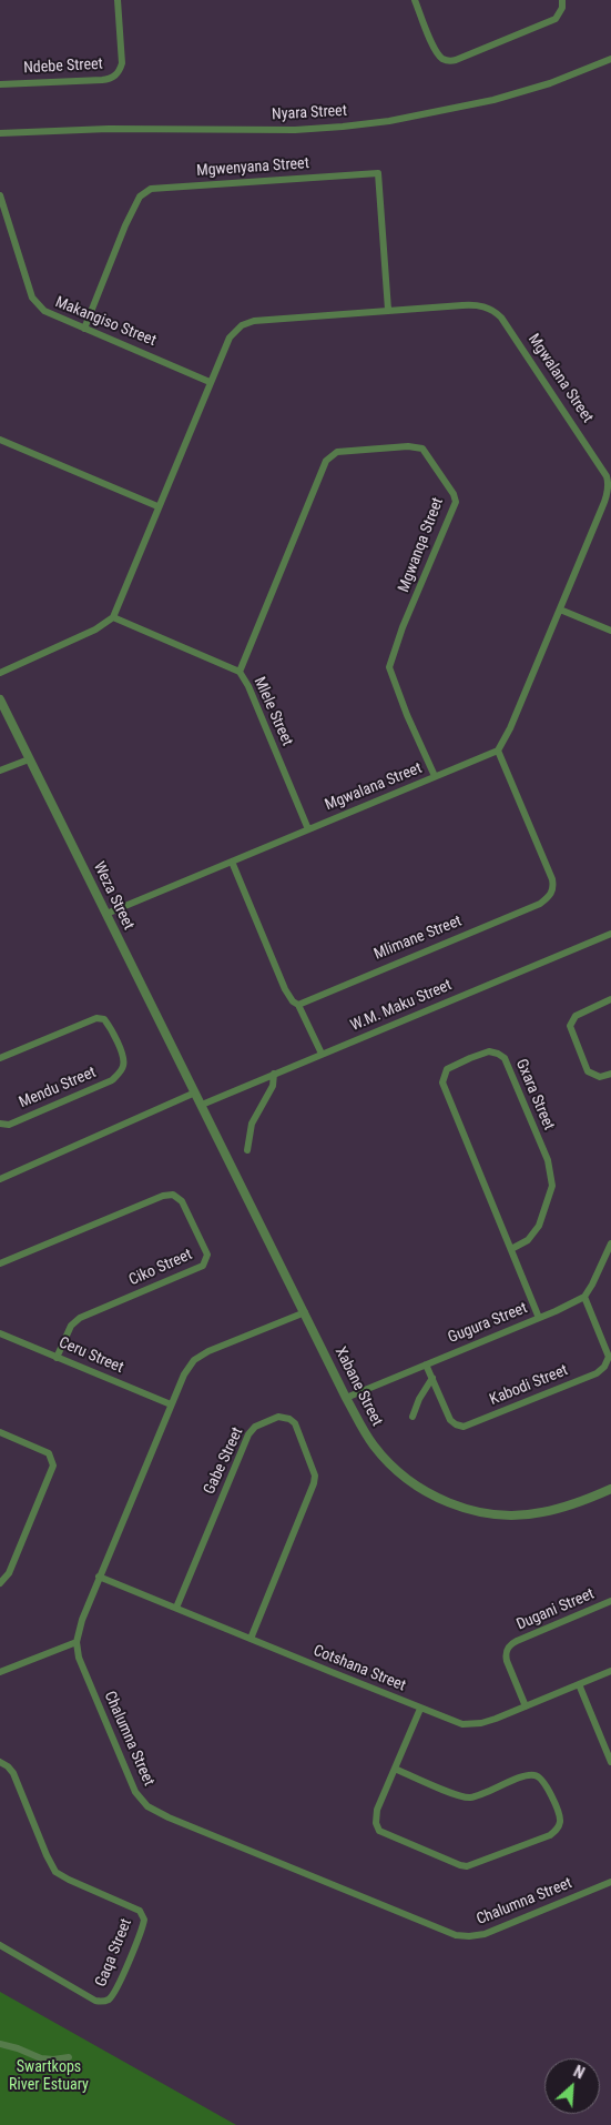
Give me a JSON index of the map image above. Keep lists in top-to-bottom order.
{
  "streets": {
    "street": [
      "Ndebe Street",
      "Nyara Street",
      "Mgwenyana Street",
      "Makangiso Street",
      "Mgwalana Street",
      "Mgwanqa Street",
      "Mlele Street",
      "Weza Street",
      "Mlimane Street",
      "W.M. Maku Street",
      "Mendu Street",
      "Gxara Street",
      "Ciko Street",
      "Gugura Street",
      "Ceru Street",
      "Kabodi Street",
      "Xabane Street",
      "Gabe Street",
      "Dugani Street",
      "Cotshana Street",
      "Chalumna Street",
      "Gaqa Street"
    ]
  },
  "crossings": [
    ["Mgwenyana Street", "Makangiso Street"],
    ["Mgwenyana Street", "Mgwalana Street"],
    ["Makangiso Street", "Mgwalana Street"],
    ["Mgwalana Street", "Mgwanqa Street"],
    ["Mgwalana Street", "Mlele Street"],
    ["Mgwalana Street", "Weza Street"],
    ["Mgwalana Street", "Mlimane Street"],
    ["Mgwanqa Street", "Mlele Street"],
    ["Weza Street", "W.M. Maku Street"],
    ["Weza Street", "Xabane Street"],
    ["W.M. Maku Street", "Xabane Street"],
    ["Gxara Street", "Gugura Street"],
    ["Ciko Street", "Ceru Street"],
    ["Gugura Street", "Kabodi Street"],
    ["Gugura Street", "Xabane Street"],
    ["Ceru Street", "Chalumna Street"],
    ["Xabane Street", "Chalumna Street"],
    ["Gabe Street", "Cotshana Street"],
    ["Dugani Street", "Cotshana Street"],
    ["Cotshana Street", "Chalumna Street"]
  ],
  "parks": ["Swartkops River Estuary"],
  "north": "top right"
}
